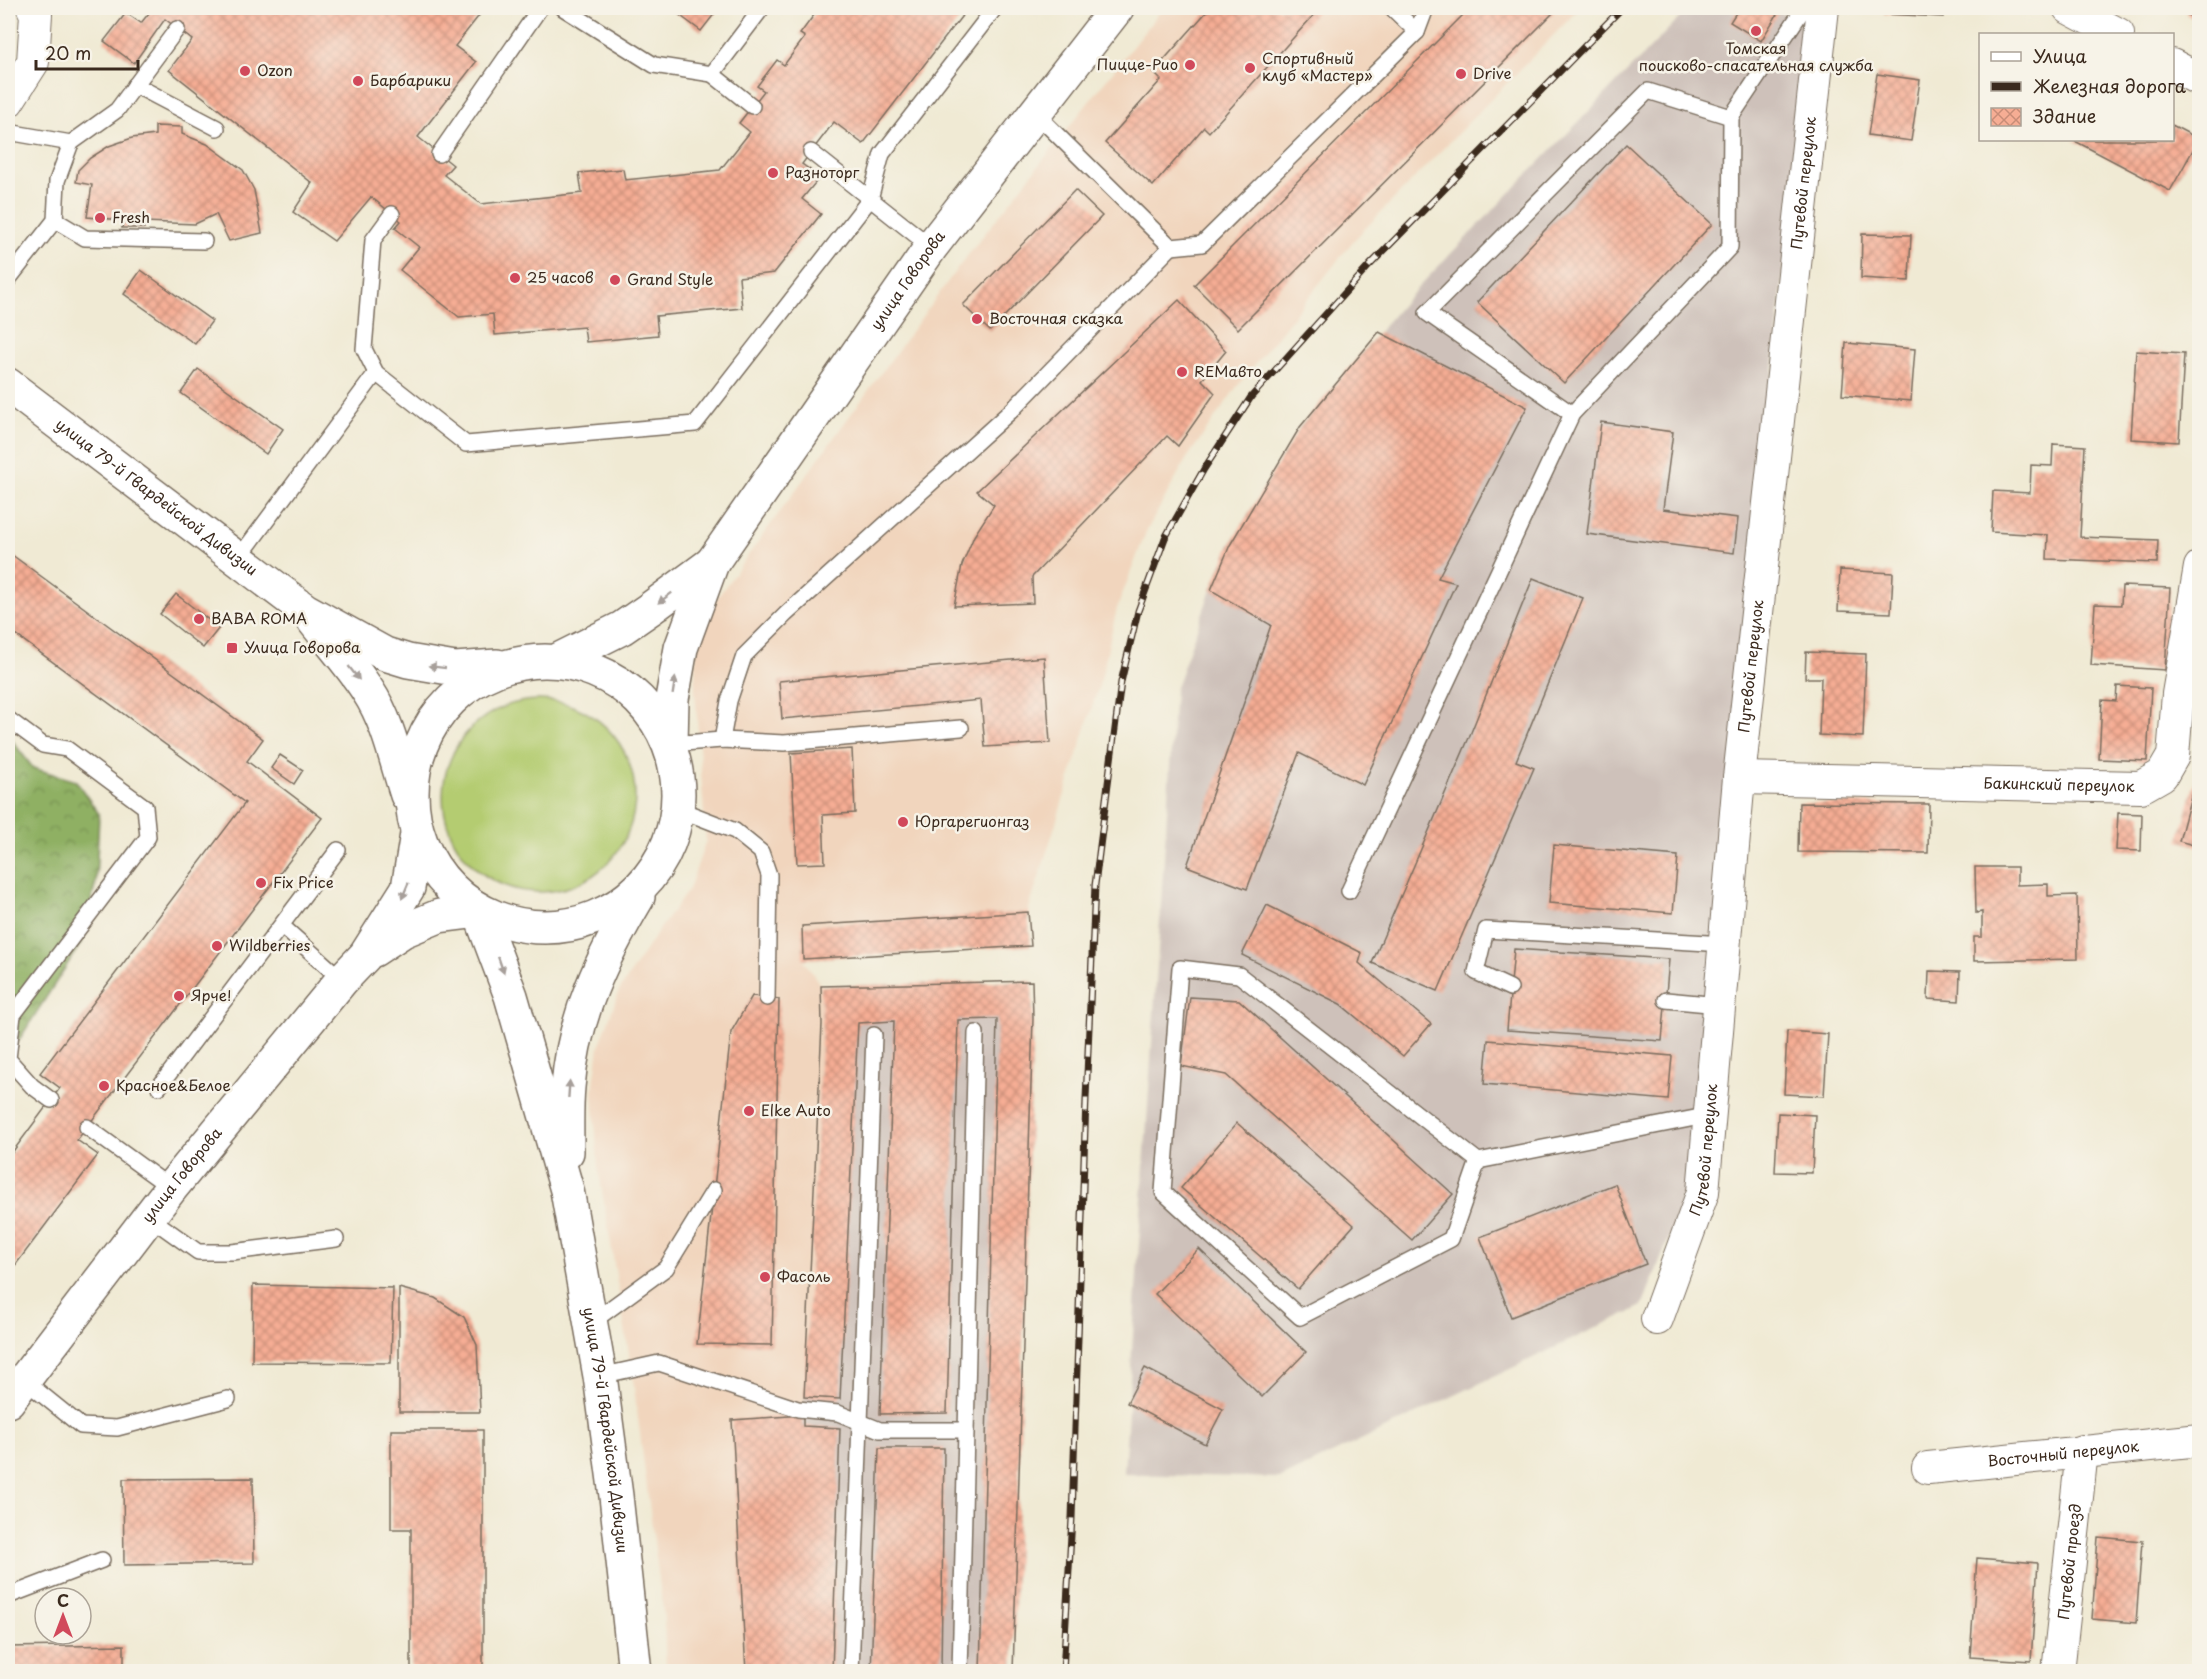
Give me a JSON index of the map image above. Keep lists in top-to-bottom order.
{
  "streets": {
    "main road": ["улица Говорова", "улица 79-й Гвардейской Дивизии"],
    "street": [
      "Путевой переулок",
      "Бакинский переулок",
      "Восточный переулок",
      "Путевой проезд"
    ]
  },
  "crossings": [
    ["Путевой переулок", "Бакинский переулок"],
    ["Восточный переулок", "Путевой проезд"]
  ],
  "places": {
    "other": [
      "Томская поисково-спасательная служба",
      "Пицце-Рио",
      "Спортивный клуб «Мастер»",
      "Ozon",
      "Drive",
      "Барбарики",
      "Разноторг",
      "Fresh",
      "25 часов",
      "Grand Style",
      "Восточная сказка",
      "REMавто",
      "BABA ROMA",
      "Юргарегионгаз",
      "Fix Price",
      "Wildberries",
      "Ярче!",
      "Красное&Белое",
      "Elke Auto",
      "Фасоль"
    ],
    "transit": ["Улица Говорова"]
  },
  "legend": ["Улица", "Железная дорога", "Здание"],
  "scale_bar": "20 m",
  "north": "top"
}
